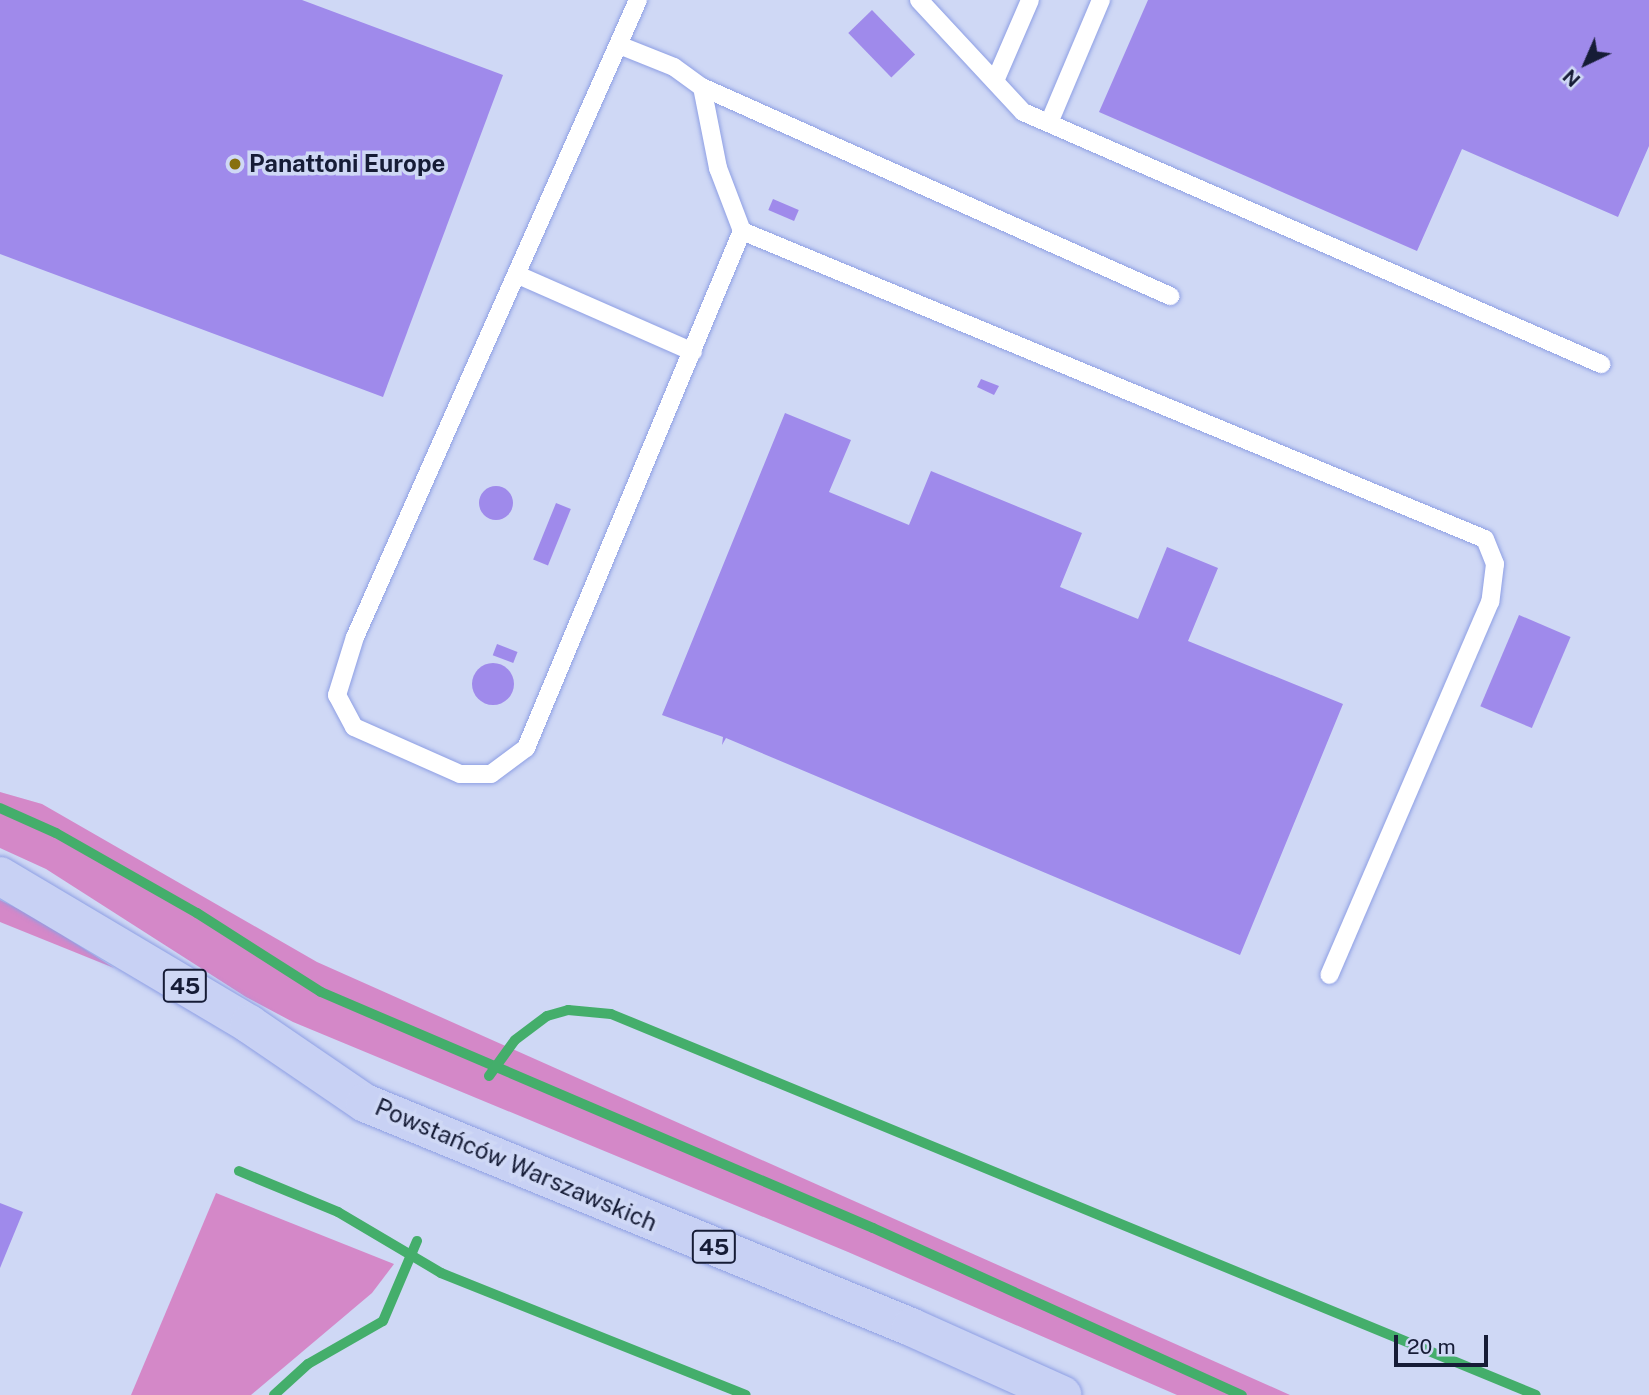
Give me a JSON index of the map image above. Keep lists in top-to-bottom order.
{
  "streets": {
    "main road": ["45", "Powstańców Warszawskich"]
  },
  "places": ["Panattoni Europe"],
  "scale_bar": "20 m",
  "north": "bottom left"
}
